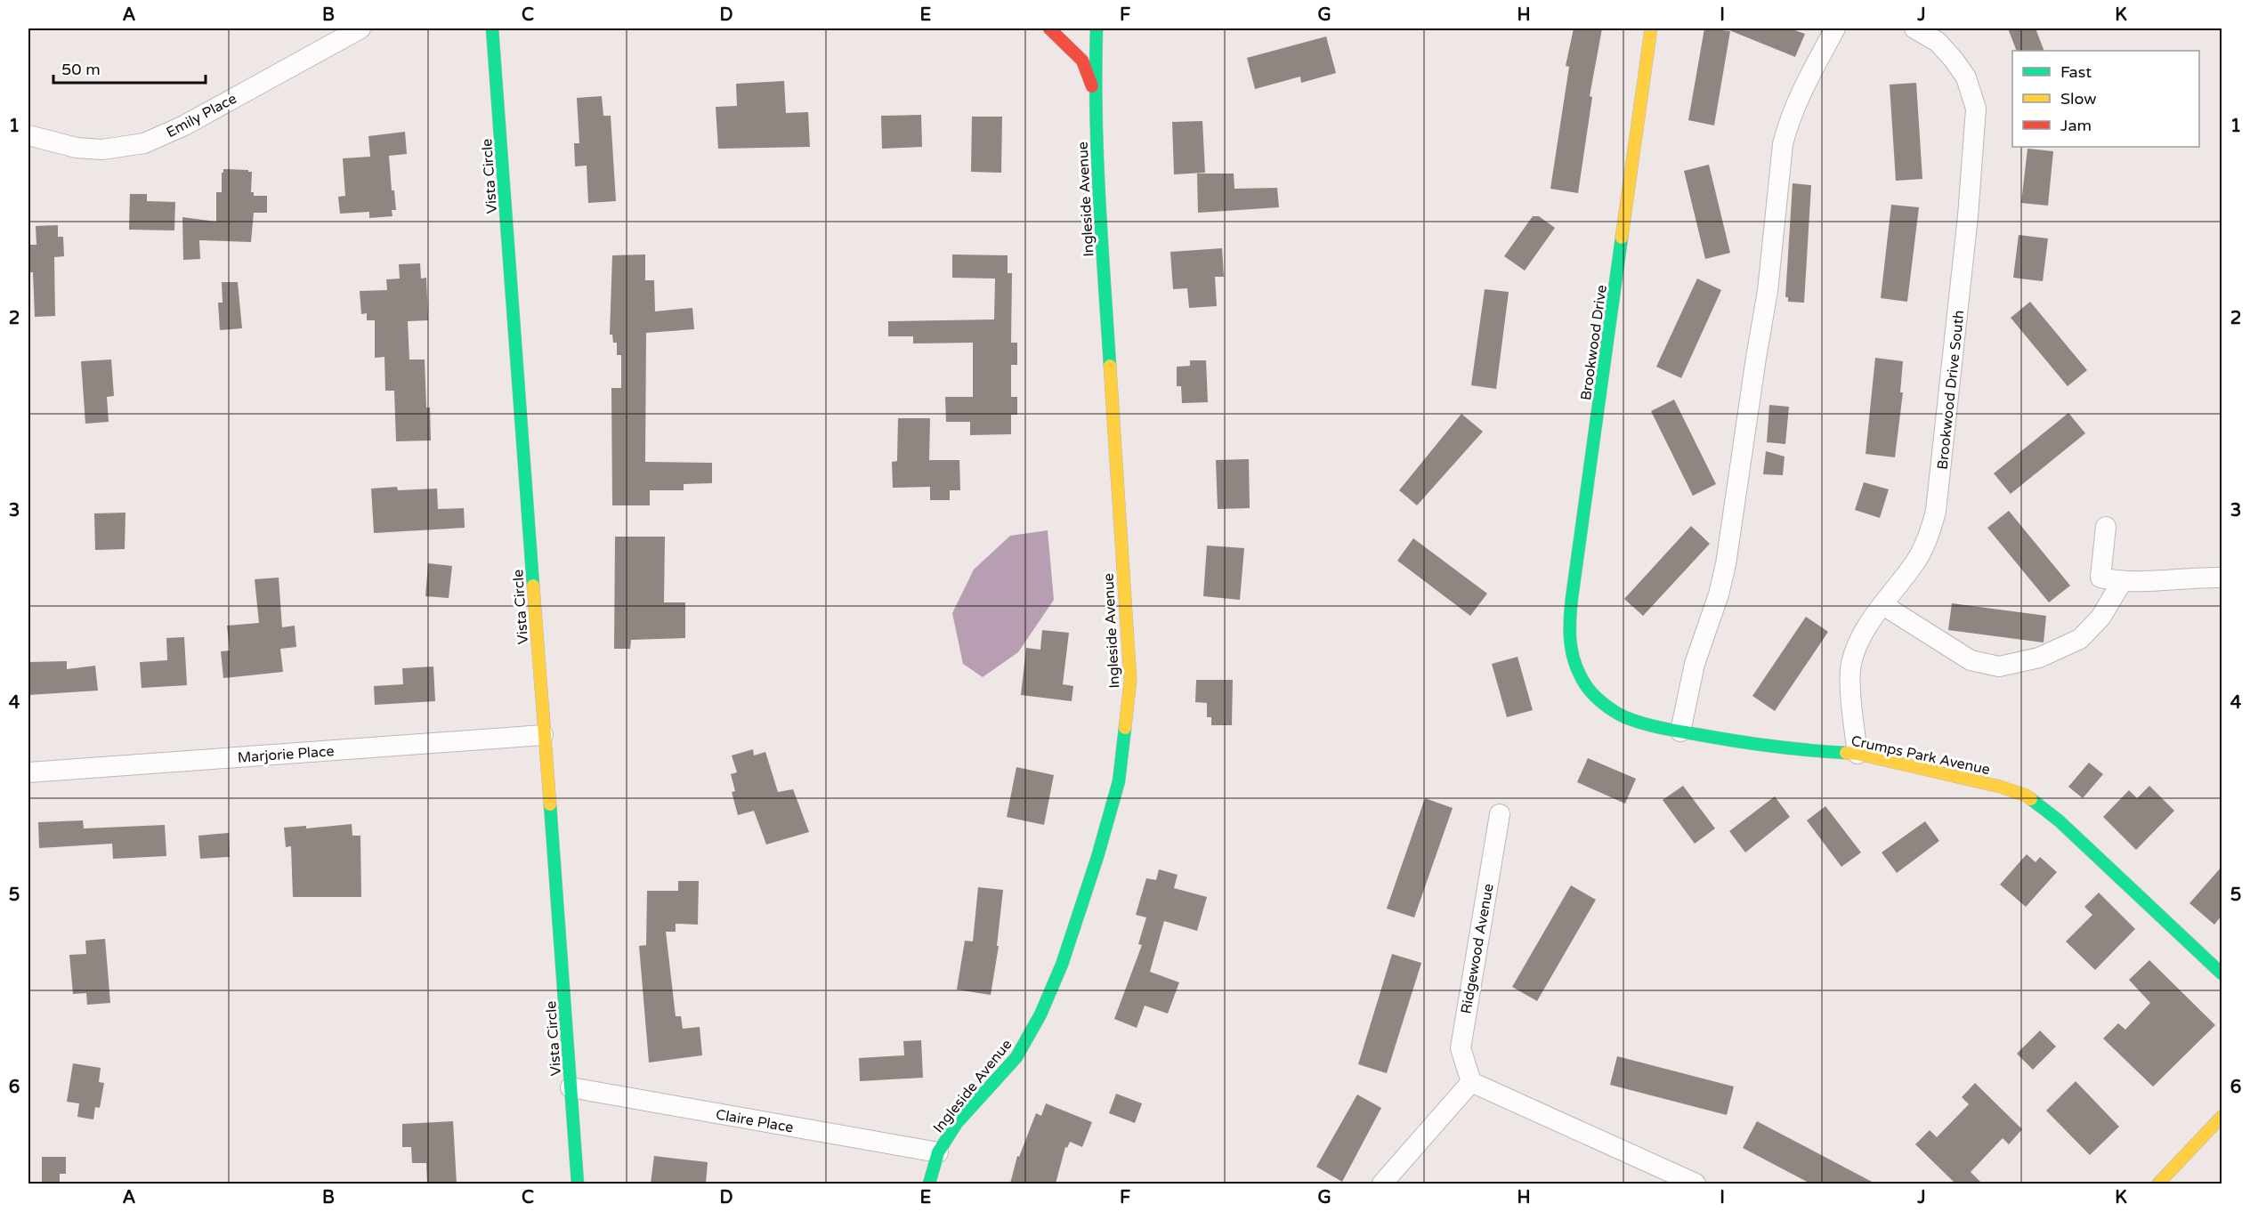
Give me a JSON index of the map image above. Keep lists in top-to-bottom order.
{
  "streets": {
    "street": [
      "Emily Place",
      "Vista Circle",
      "Ingleside Avenue",
      "Brookwood Drive",
      "Brookwood Drive South",
      "Marjorie Place",
      "Crumps Park Avenue",
      "Ridgewood Avenue",
      "Claire Place"
    ]
  },
  "crossings": [
    ["Vista Circle", "Marjorie Place"],
    ["Vista Circle", "Claire Place"],
    ["Ingleside Avenue", "Claire Place"],
    ["Brookwood Drive", "Crumps Park Avenue"],
    ["Brookwood Drive South", "Crumps Park Avenue"]
  ],
  "legend": ["Fast", "Slow", "Jam"],
  "scale_bar": "50 m",
  "grid": {
    "columns": [
      "A",
      "B",
      "C",
      "D",
      "E",
      "F",
      "G",
      "H",
      "I",
      "J",
      "K"
    ],
    "rows": [
      "1",
      "2",
      "3",
      "4",
      "5",
      "6"
    ]
  }
}
